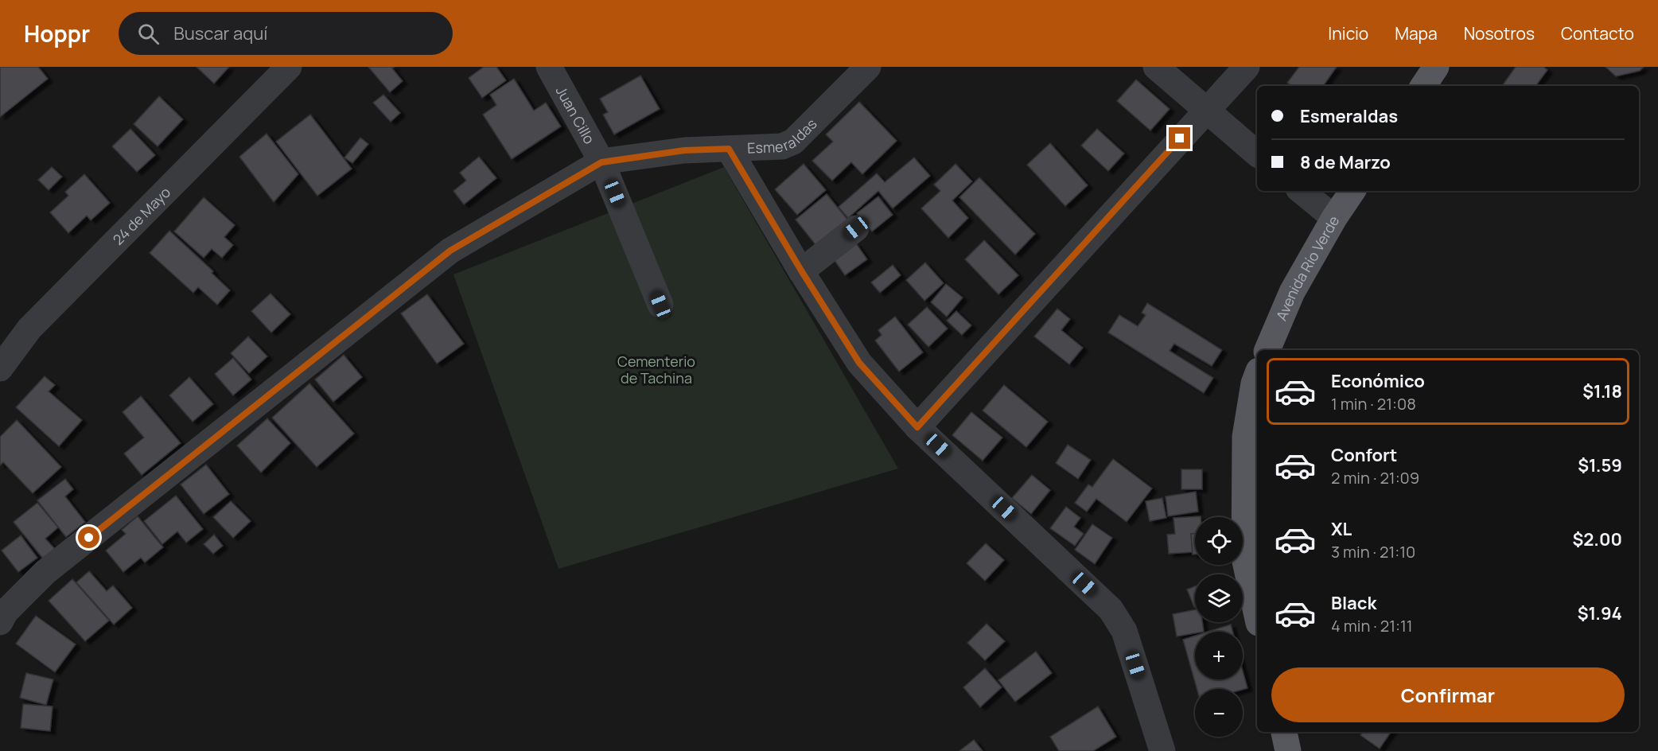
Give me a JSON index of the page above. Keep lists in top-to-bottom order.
{
  "streets": {
    "main road": ["Avenida Río Verde"],
    "street": ["Juan Cillo", "Esmeraldas", "24 de Mayo"]
  },
  "crossings": [
    ["Juan Cillo", "Esmeraldas"]
  ],
  "parks": ["Cementerio de Tachina"],
  "page": {
    "header": "Hoppr",
    "search": "Buscar aquí",
    "nav": [
      "Inicio",
      "Mapa",
      "Nosotros",
      "Contacto"
    ],
    "banner": ["Esmeraldas", "8 de Marzo"],
    "list": [
      {
        "name": "Económico",
        "note": "1 min · 21:08",
        "value": "$1.18"
      },
      {
        "name": "Confort",
        "note": "2 min · 21:09",
        "value": "$1.59"
      },
      {
        "name": "XL",
        "note": "3 min · 21:10",
        "value": "$2.00"
      },
      {
        "name": "Black",
        "note": "4 min · 21:11",
        "value": "$1.94"
      }
    ],
    "map_buttons": ["+", "−"],
    "buttons": "Confirmar"
  }
}
